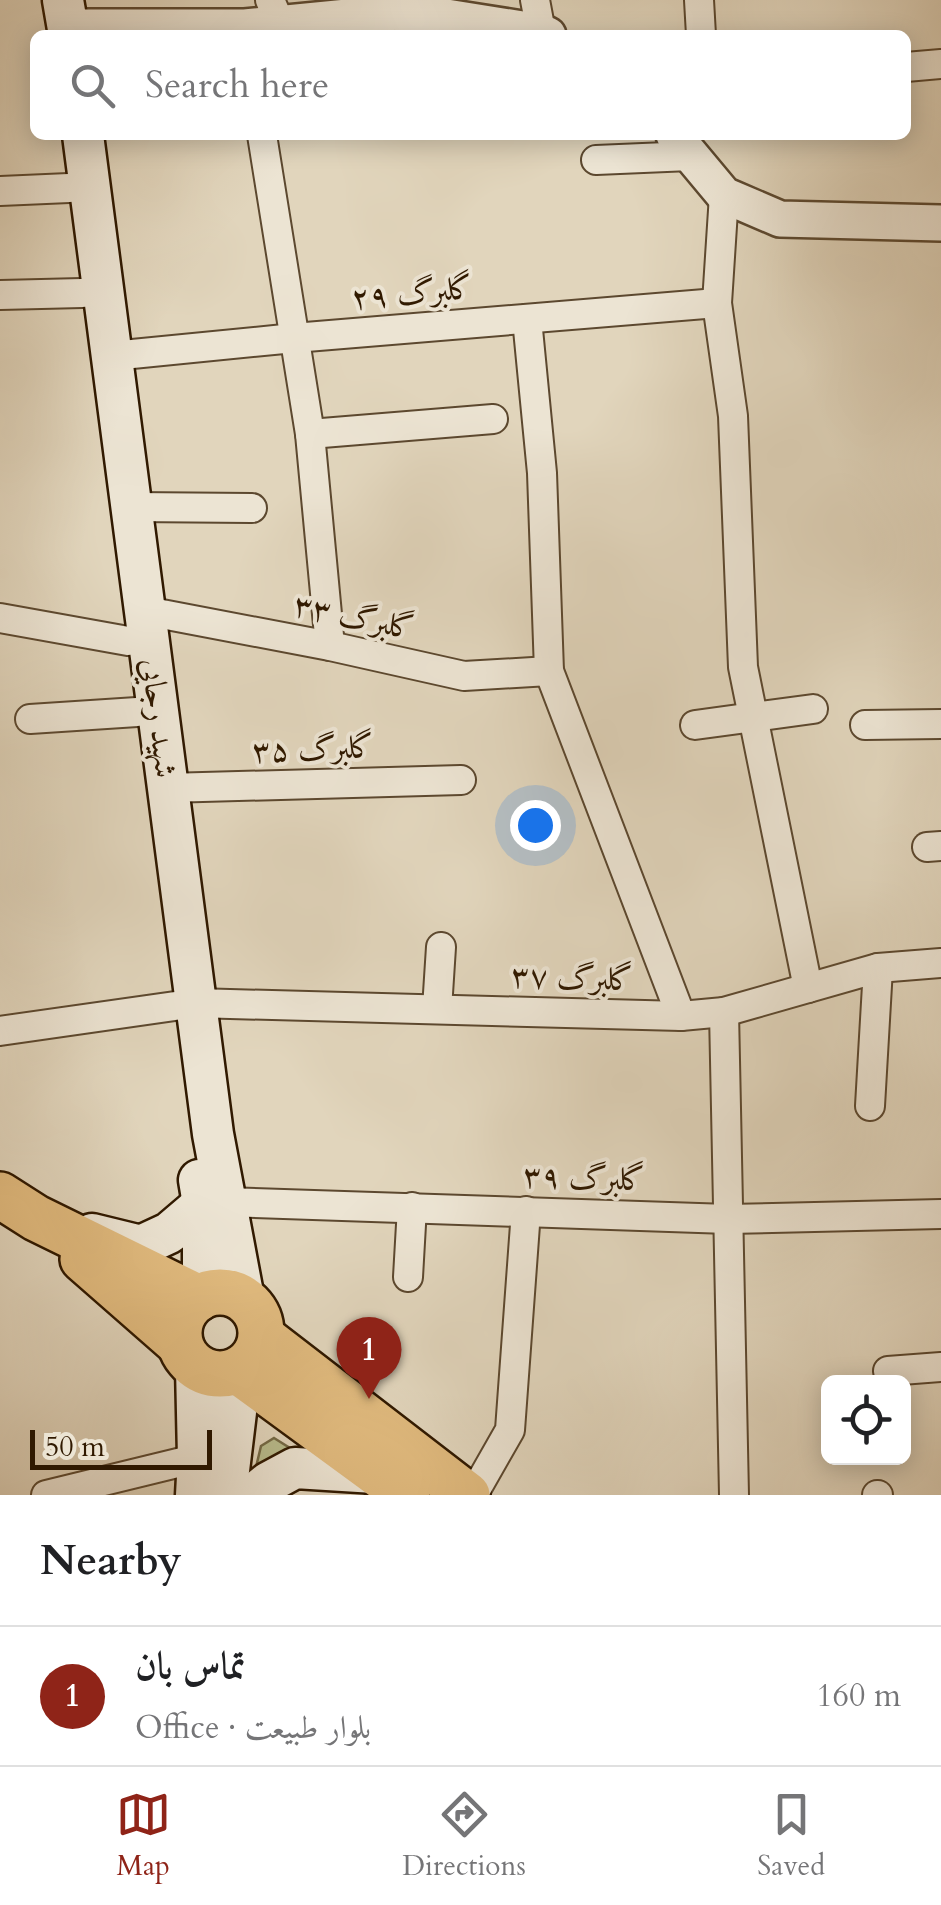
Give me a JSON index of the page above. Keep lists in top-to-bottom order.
{
  "streets": {
    "main road": ["شهید رجایی"],
    "street": [
      "گلبرگ ۲۹",
      "گلبرگ ۳۳",
      "گلبرگ ۳۵",
      "گلبرگ ۳۷",
      "گلبرگ ۳۹"
    ]
  },
  "crossings": [
    ["گلبرگ ۲۹", "شهید رجایی"],
    ["گلبرگ ۳۳", "شهید رجایی"],
    ["شهید رجایی", "گلبرگ ۳۵"],
    ["شهید رجایی", "گلبرگ ۳۷"],
    ["شهید رجایی", "گلبرگ ۳۹"]
  ],
  "scale_bar": "50 m",
  "page": {
    "search": "Search here",
    "pins": "1",
    "scale": "50 m",
    "heading": "Nearby",
    "list": [
      {
        "mark": "1",
        "name": "تماس بان",
        "note": "Office · بلوار طبیعت",
        "value": "160 m"
      }
    ],
    "nav": ["Map", "Directions", "Saved"]
  }
}
